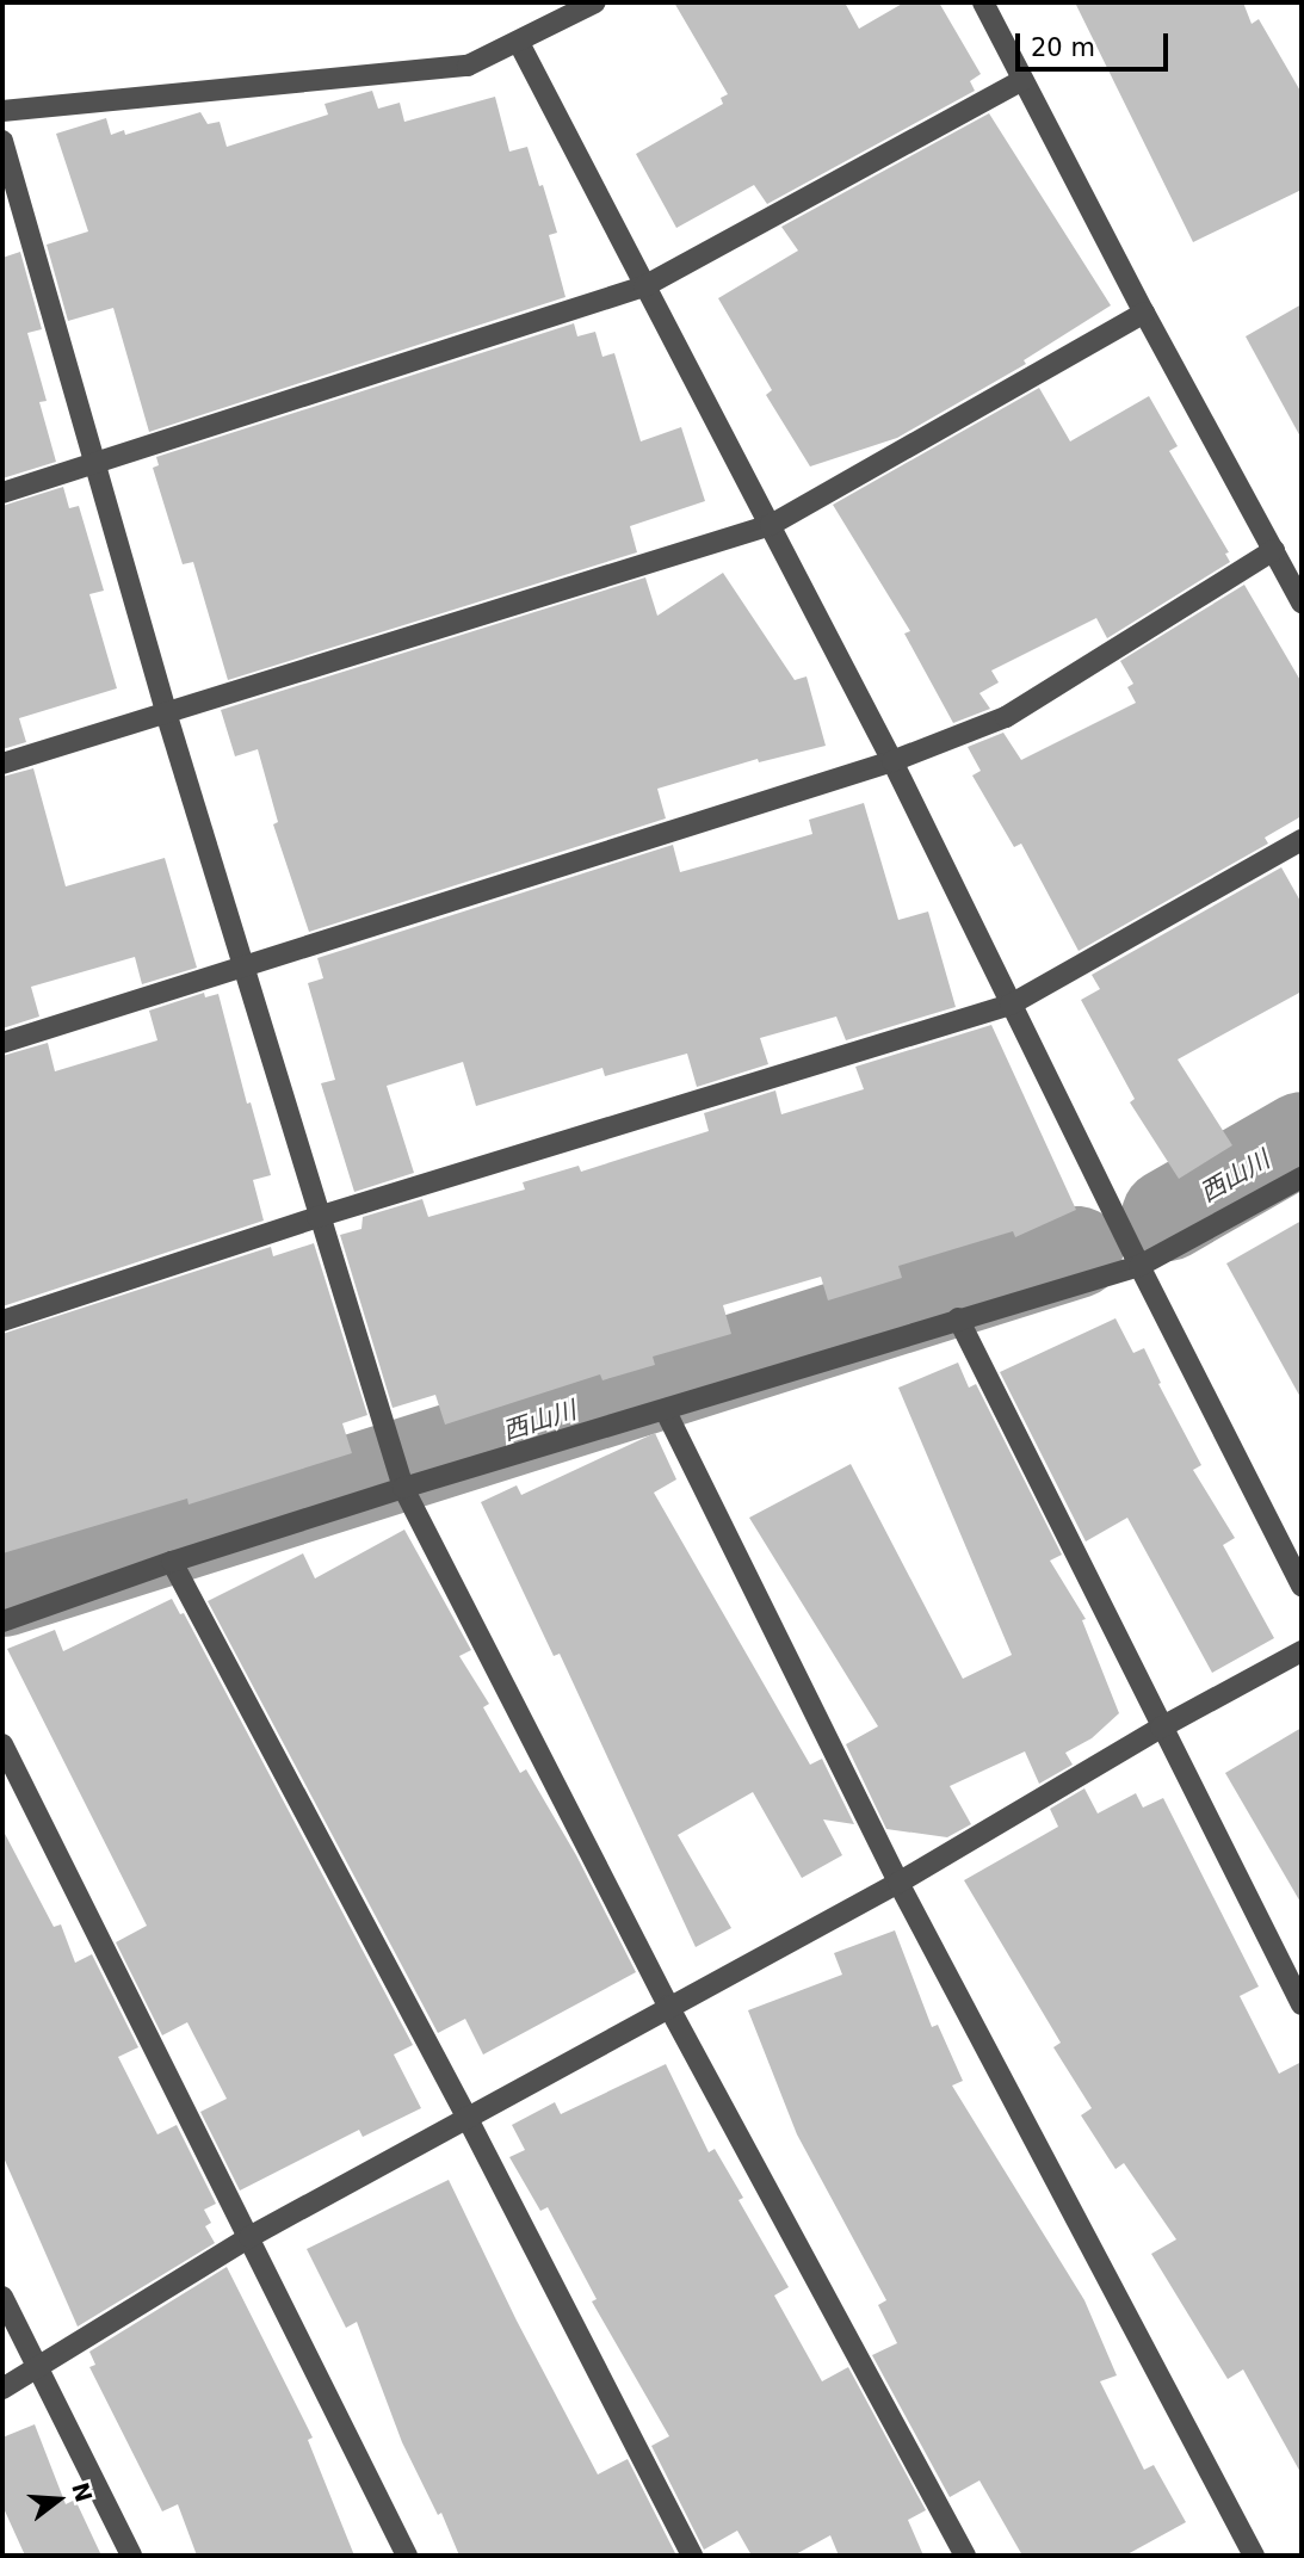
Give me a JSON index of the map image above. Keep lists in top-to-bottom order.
{
  "water": ["西山川"],
  "scale_bar": "20 m",
  "north": "right"
}
